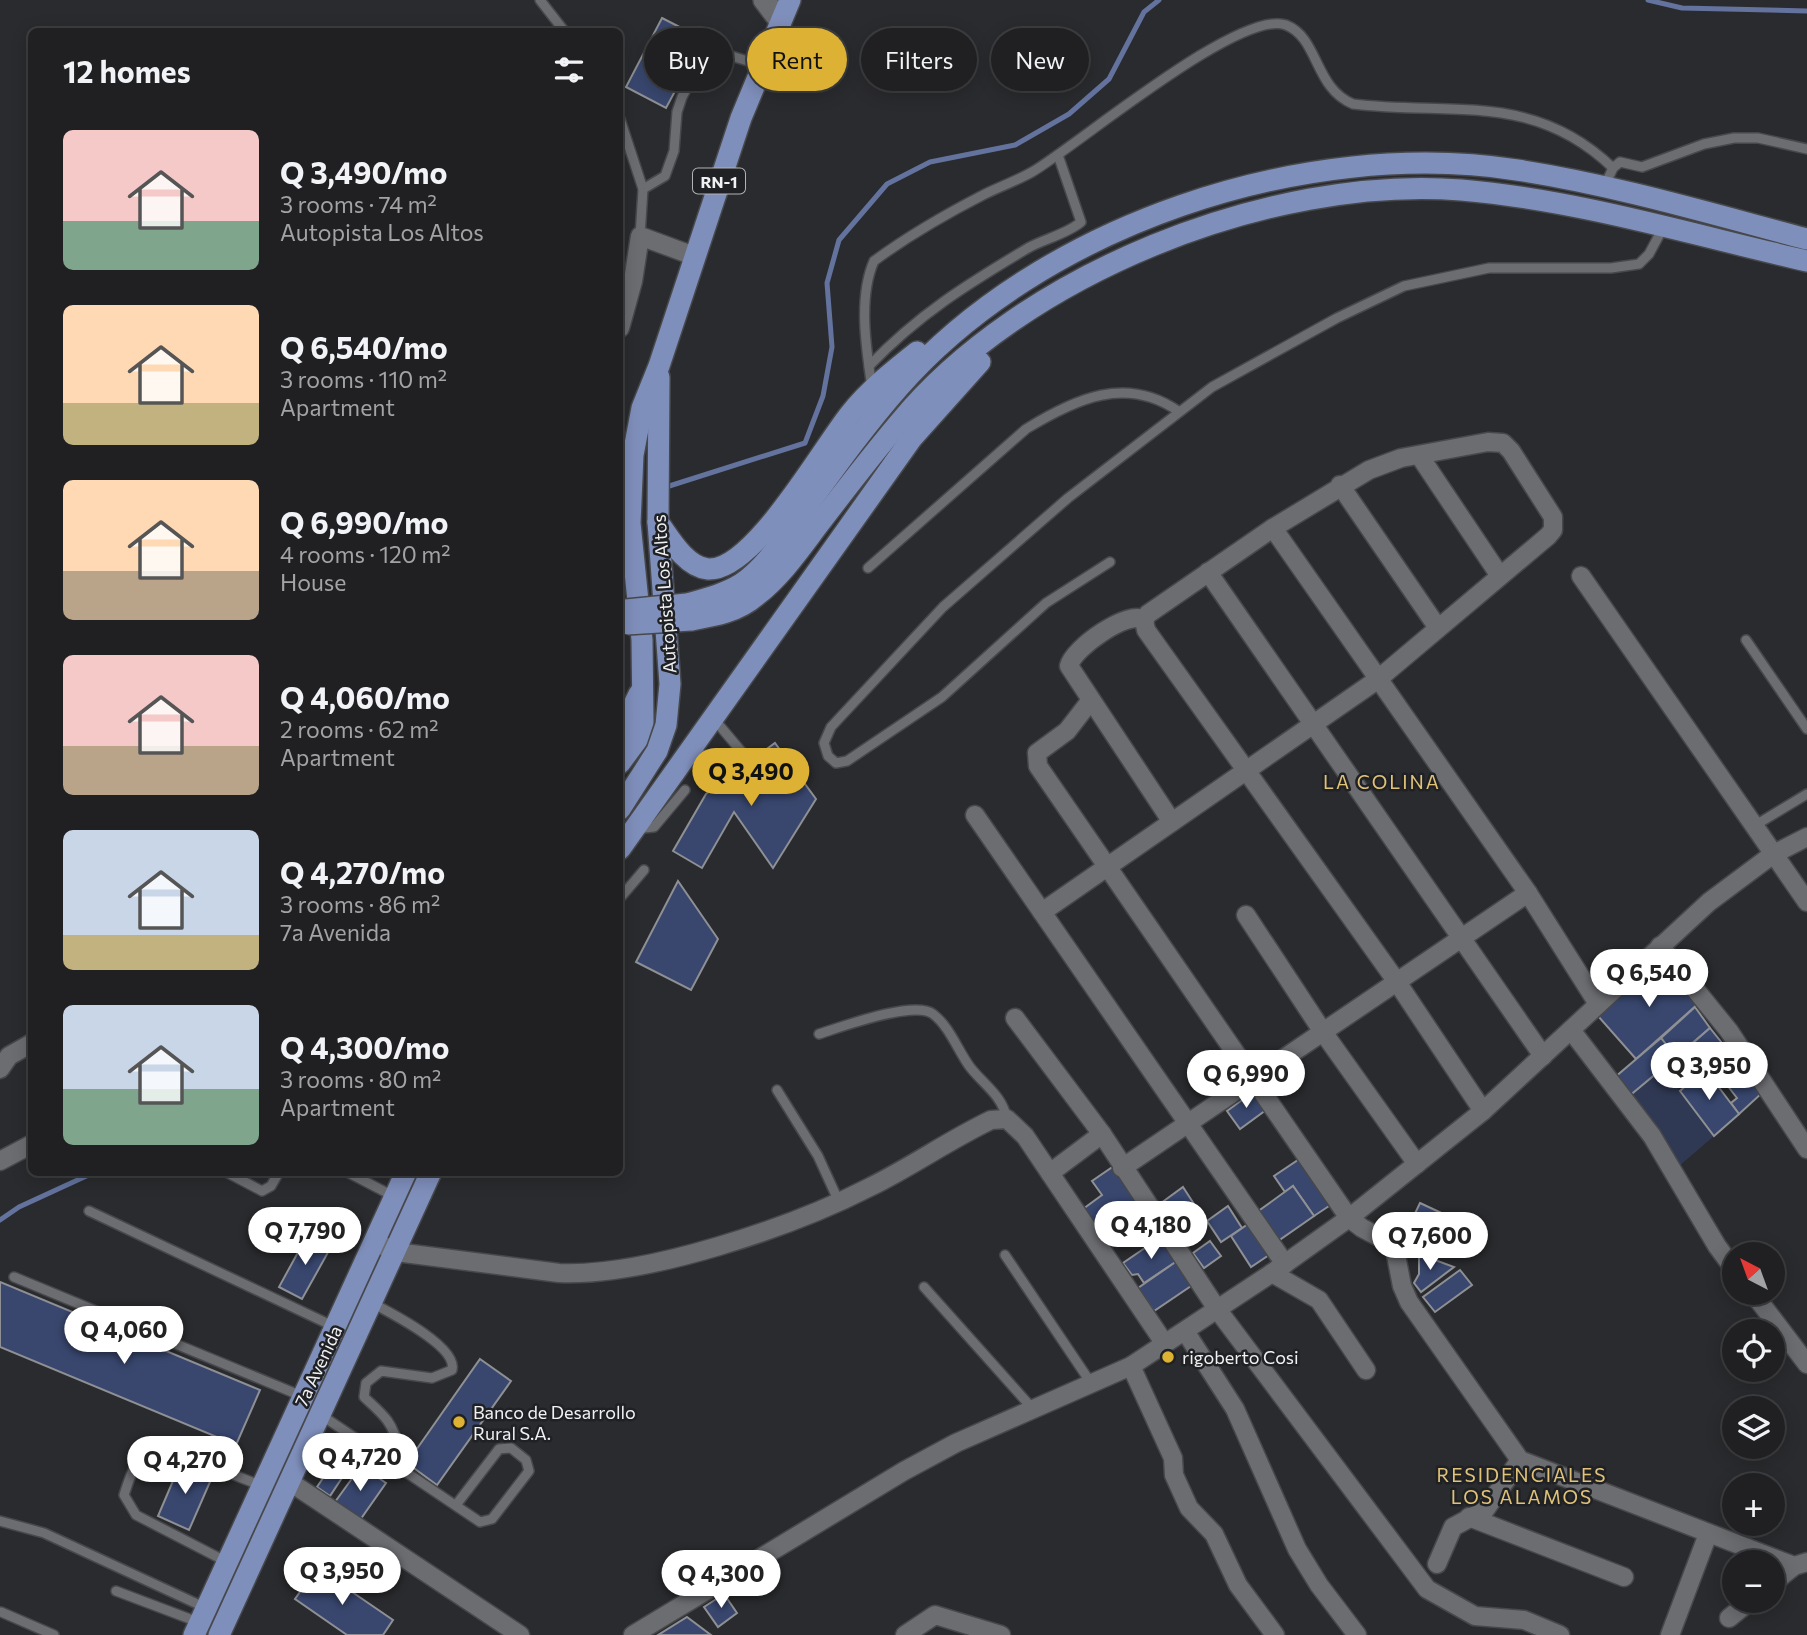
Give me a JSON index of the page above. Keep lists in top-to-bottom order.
{
  "streets": {
    "main road": ["RN-1", "Autopista Los Altos", "7a Avenida"]
  },
  "districts": ["LA COLINA", "RESIDENCIALES LOS ALAMOS"],
  "places": ["rigoberto Cosi", "Banco de Desarrollo Rural S.A."],
  "north": "top left",
  "page": {
    "chip": [
      "Buy",
      "Rent",
      "Filters",
      "New"
    ],
    "heading": "12 homes",
    "list": [
      {
        "name": "Q 3,490/mo",
        "note": "3 rooms · 74 m² · Autopista Los Altos"
      },
      {
        "name": "Q 6,540/mo",
        "note": "3 rooms · 110 m² · Apartment"
      },
      {
        "name": "Q 6,990/mo",
        "note": "4 rooms · 120 m² · House"
      },
      {
        "name": "Q 4,060/mo",
        "note": "2 rooms · 62 m² · Apartment"
      },
      {
        "name": "Q 4,270/mo",
        "note": "3 rooms · 86 m² · 7a Avenida"
      },
      {
        "name": "Q 4,300/mo",
        "note": "3 rooms · 80 m² · Apartment"
      }
    ],
    "price": [
      "Q 3,490",
      "Q 6,540",
      "Q 3,950",
      "Q 6,990",
      "Q 4,180",
      "Q 7,790",
      "Q 7,600",
      "Q 4,060",
      "Q 4,720",
      "Q 4,270",
      "Q 3,950",
      "Q 4,300"
    ],
    "map_buttons": ["+", "−"]
  }
}
